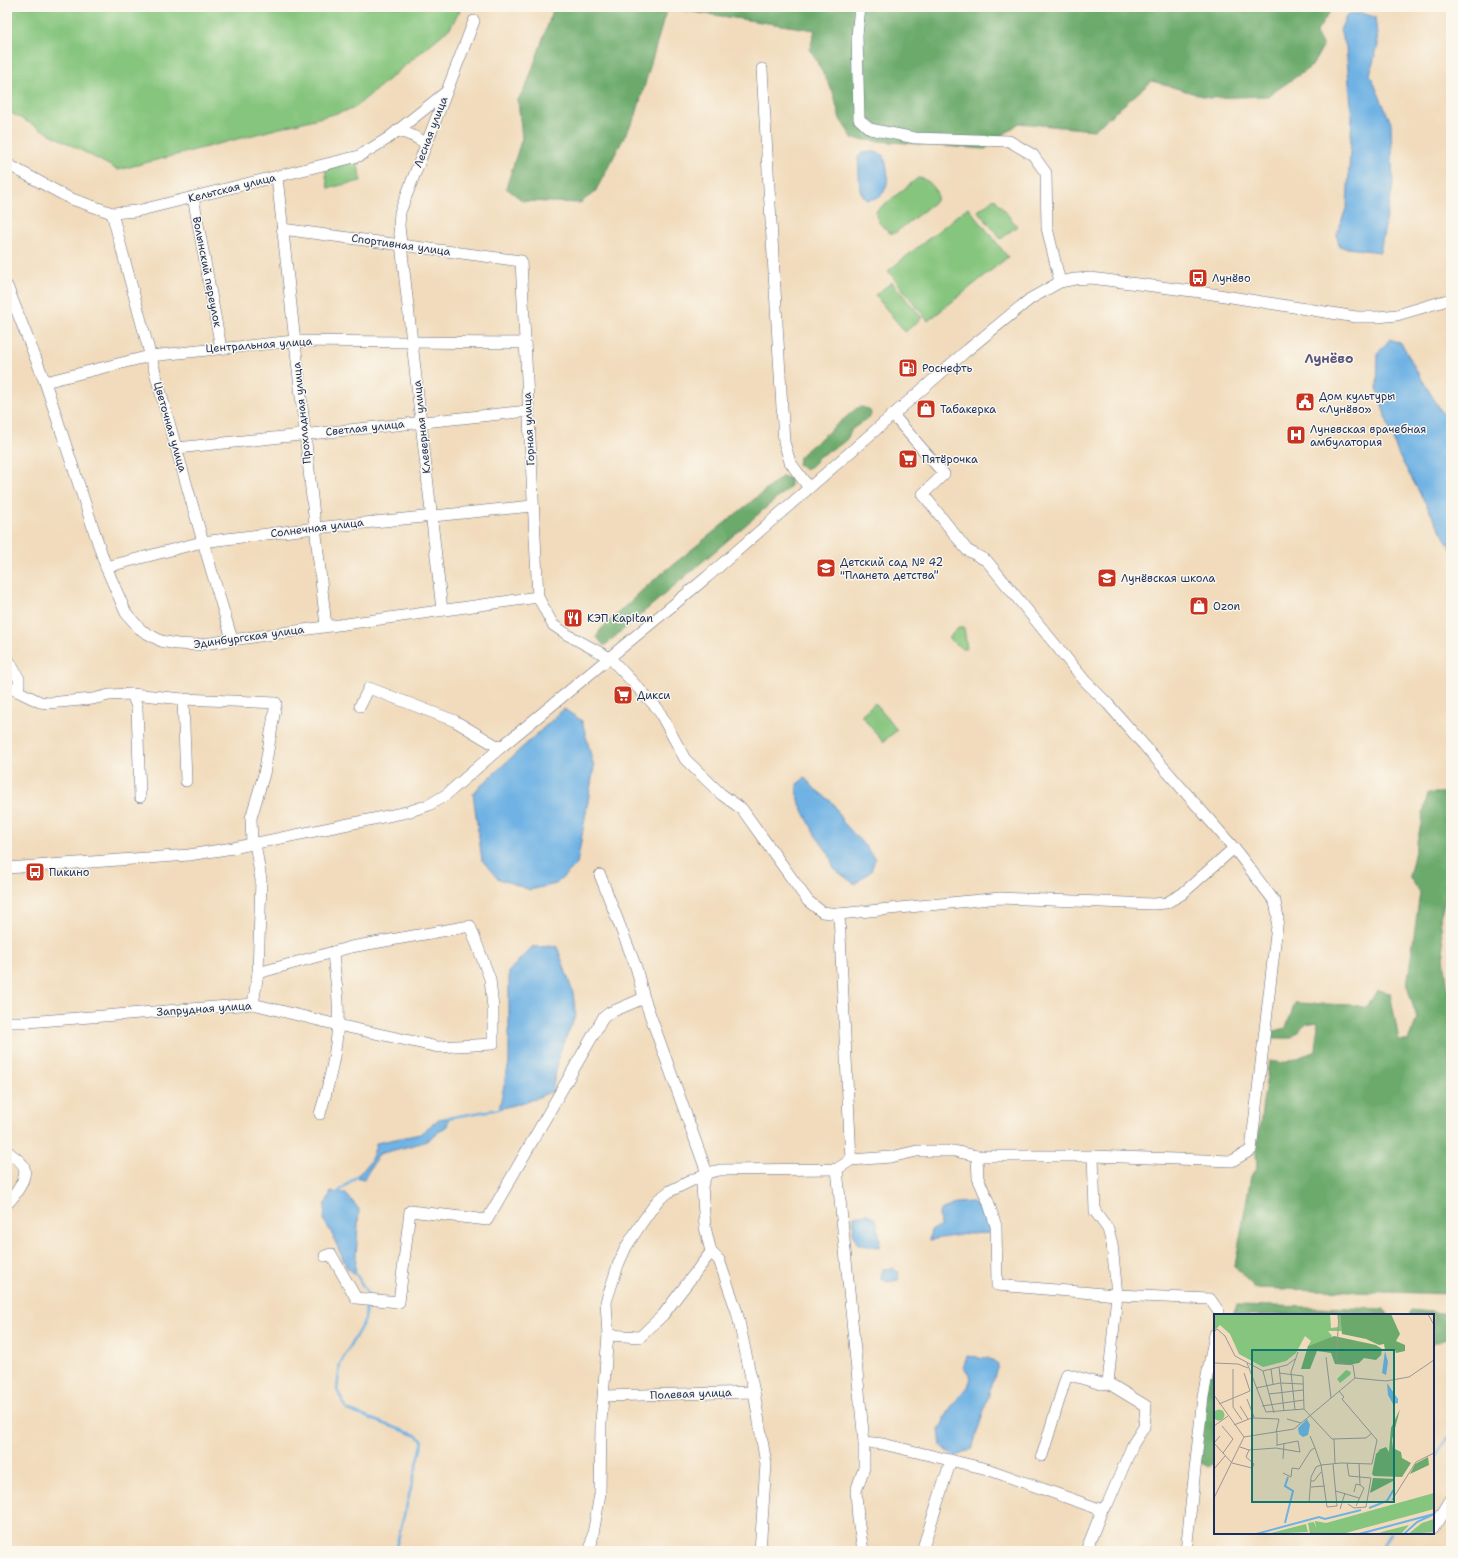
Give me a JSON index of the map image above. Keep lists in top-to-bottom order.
{
  "streets": {
    "street": [
      "Лесная улица",
      "Кельтская улица",
      "Спортивная улица",
      "Волынский переулок",
      "Центральная улица",
      "Прохладная улица",
      "Цветочная улица",
      "Клеверная улица",
      "Светлая улица",
      "Горная улица",
      "Солнечная улица",
      "Эдинбургская улица",
      "Запрудная улица",
      "Полевая улица"
    ]
  },
  "crossings": [
    ["Лесная улица", "Кельтская улица"],
    ["Лесная улица", "Спортивная улица"],
    ["Лесная улица", "Клеверная улица"],
    ["Кельтская улица", "Волынский переулок"],
    ["Кельтская улица", "Прохладная улица"],
    ["Кельтская улица", "Цветочная улица"],
    ["Спортивная улица", "Прохладная улица"],
    ["Спортивная улица", "Клеверная улица"],
    ["Спортивная улица", "Горная улица"],
    ["Волынский переулок", "Центральная улица"],
    ["Центральная улица", "Прохладная улица"],
    ["Центральная улица", "Цветочная улица"],
    ["Центральная улица", "Клеверная улица"],
    ["Центральная улица", "Горная улица"],
    ["Центральная улица", "Эдинбургская улица"],
    ["Прохладная улица", "Светлая улица"],
    ["Прохладная улица", "Солнечная улица"],
    ["Прохладная улица", "Эдинбургская улица"],
    ["Цветочная улица", "Светлая улица"],
    ["Цветочная улица", "Солнечная улица"],
    ["Цветочная улица", "Эдинбургская улица"],
    ["Клеверная улица", "Светлая улица"],
    ["Клеверная улица", "Солнечная улица"],
    ["Клеверная улица", "Эдинбургская улица"],
    ["Светлая улица", "Горная улица"],
    ["Горная улица", "Солнечная улица"],
    ["Горная улица", "Эдинбургская улица"],
    ["Солнечная улица", "Эдинбургская улица"]
  ],
  "districts": ["Лунёво"],
  "places": {
    "bus stop": ["Лунёво", "Пикино"],
    "fuel station": ["Роснефть"],
    "public building": ["Дом культуры «Лунёво»"],
    "shop": ["Табакерка", "Ozon"],
    "hospital": ["Луневская врачебная амбулатория"],
    "supermarket": ["Пятёрочка", "Дикси"],
    "school or university": ["Детский сад № 42 \"Планета детства\"", "Лунёвская школа"],
    "restaurant": ["КЭП Kapitan"]
  }
}
